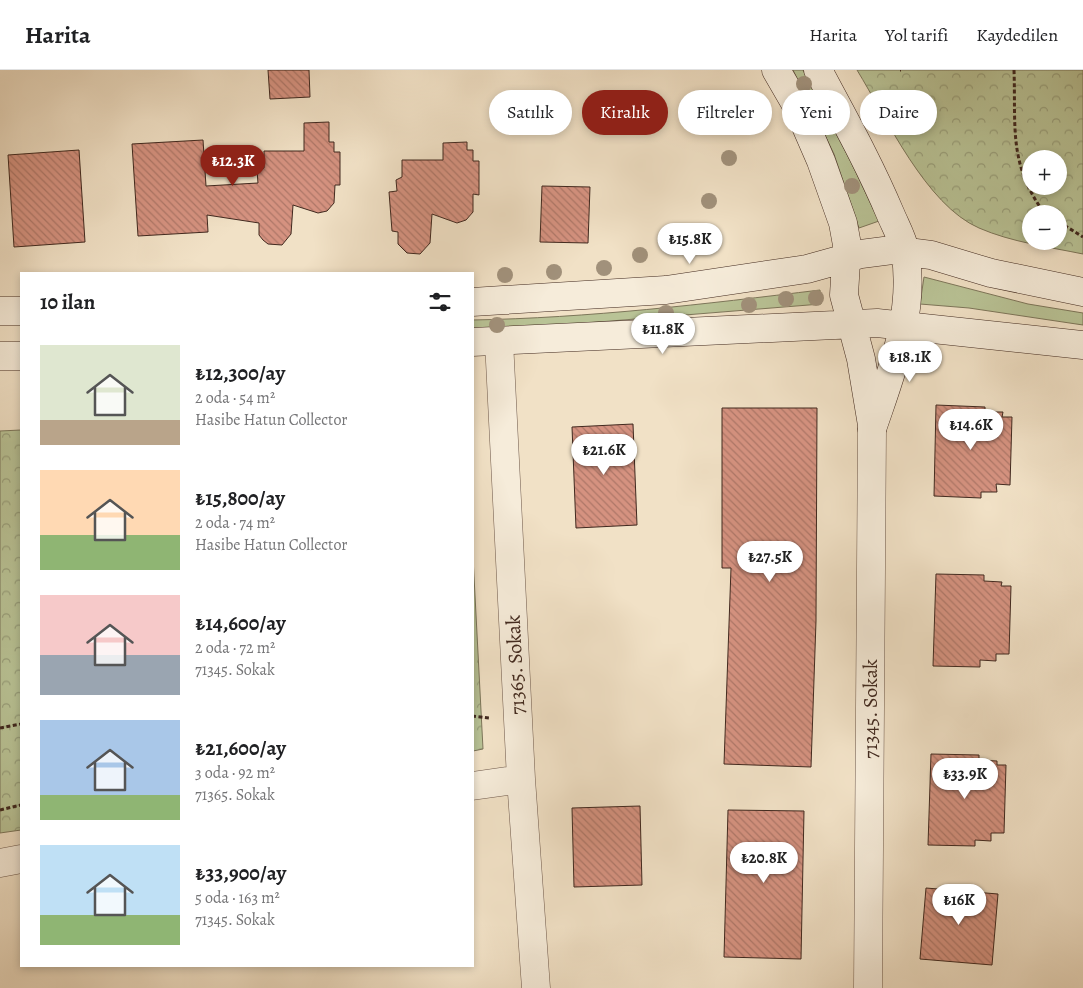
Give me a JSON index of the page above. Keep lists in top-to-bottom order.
{
  "streets": {
    "main road": ["71365. Sokak", "71345. Sokak"]
  },
  "page": {
    "header": "Harita",
    "nav": ["Harita", "Yol tarifi", "Kaydedilen"],
    "chip": [
      "Satılık",
      "Kiralık",
      "Filtreler",
      "Yeni",
      "Daire"
    ],
    "price": [
      "₺12.3K",
      "₺15.8K",
      "₺11.8K",
      "₺18.1K",
      "₺14.6K",
      "₺21.6K",
      "₺27.5K",
      "₺33.9K",
      "₺20.8K",
      "₺16K"
    ],
    "map_buttons": ["+", "−"],
    "heading": "10 ilan",
    "list": [
      {
        "name": "₺12,300/ay",
        "note": "2 oda · 54 m² · Hasibe Hatun Collector"
      },
      {
        "name": "₺15,800/ay",
        "note": "2 oda · 74 m² · Hasibe Hatun Collector"
      },
      {
        "name": "₺14,600/ay",
        "note": "2 oda · 72 m² · 71345. Sokak"
      },
      {
        "name": "₺21,600/ay",
        "note": "3 oda · 92 m² · 71365. Sokak"
      },
      {
        "name": "₺33,900/ay",
        "note": "5 oda · 163 m² · 71345. Sokak"
      }
    ]
  }
}
